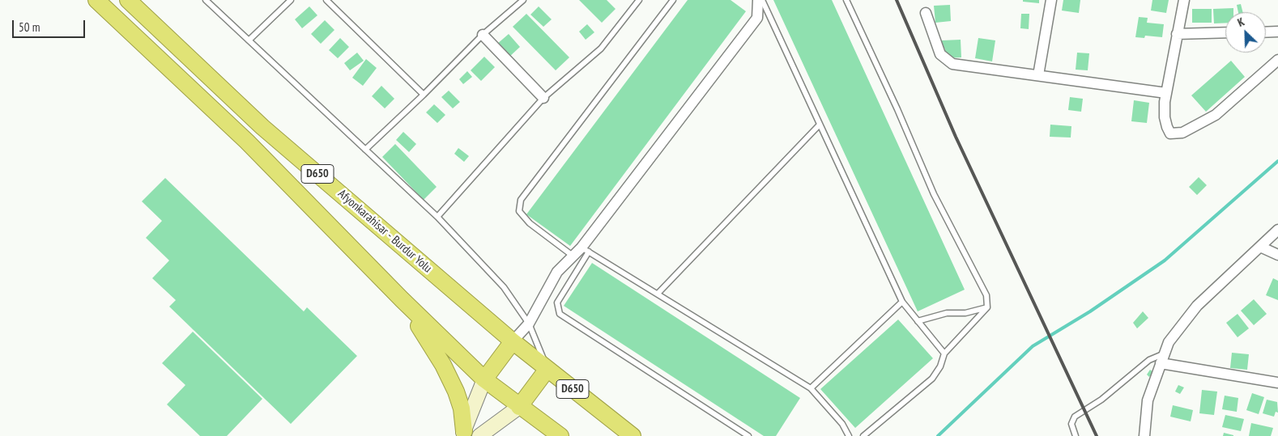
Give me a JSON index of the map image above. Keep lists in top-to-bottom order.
{
  "streets": {
    "highway": ["D650", "Afyonkarahisar - Burdur Yolu"]
  },
  "scale_bar": "50 m",
  "north": "top left"
}
